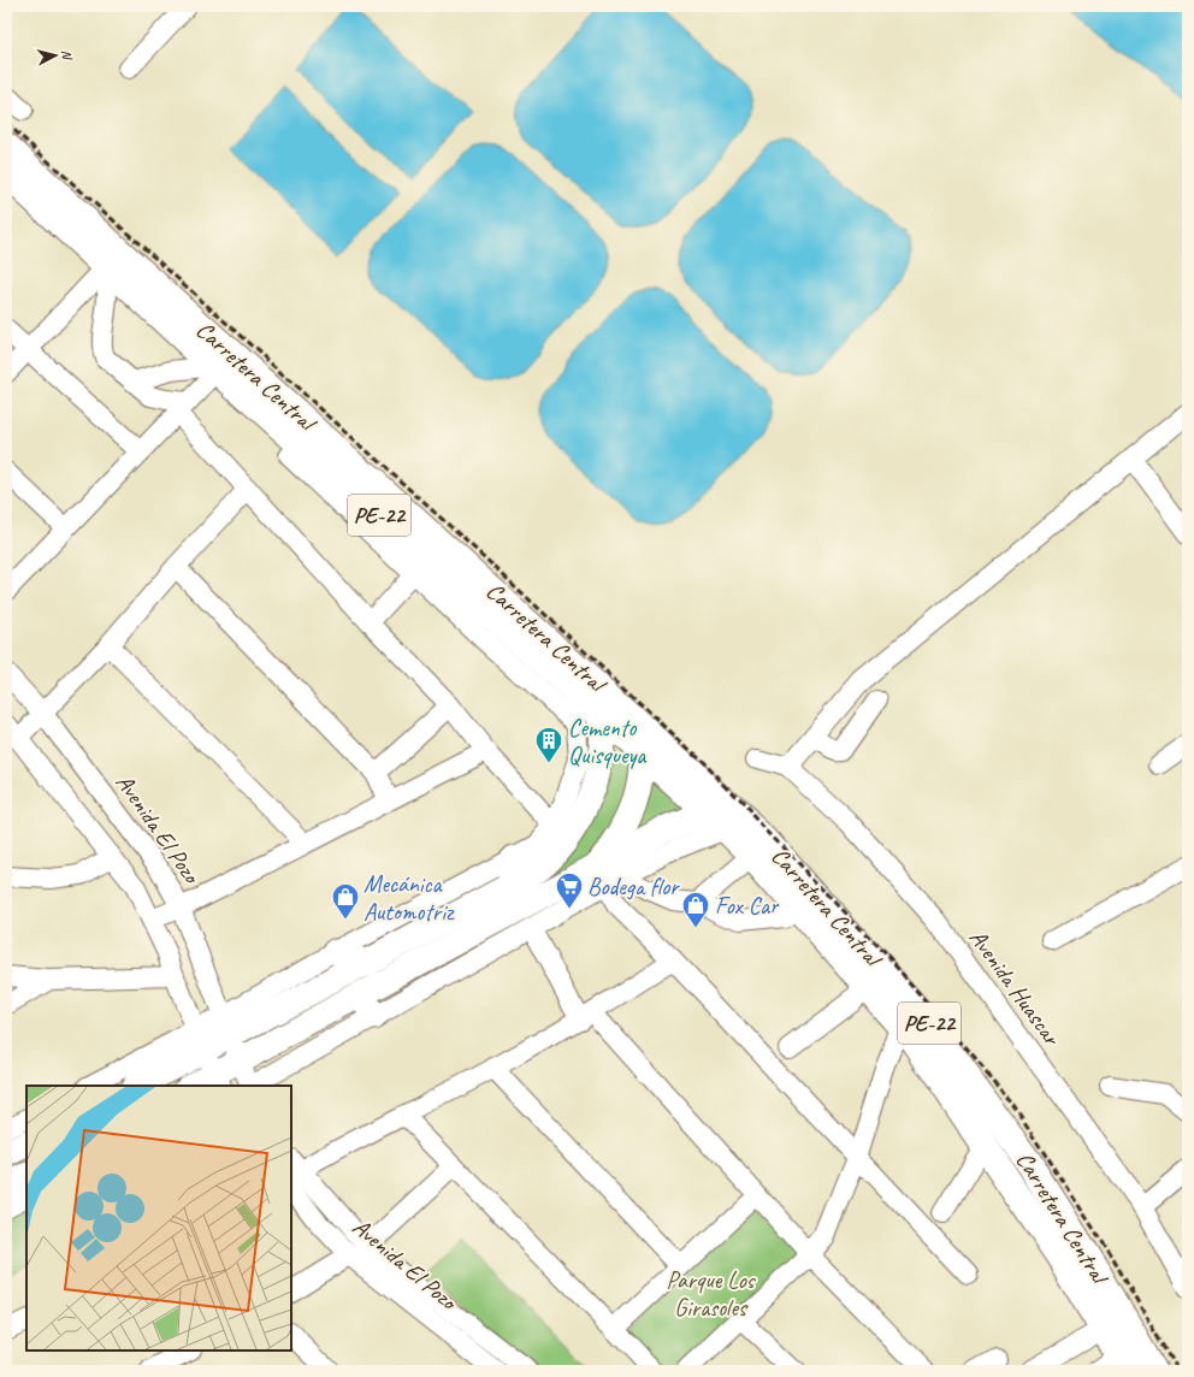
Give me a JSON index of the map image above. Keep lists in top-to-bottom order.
{
  "streets": {
    "highway": ["Carretera Central", "PE-22"],
    "street": ["Avenida El Pozo", "Avenida Huascar"]
  },
  "parks": ["Parque Los Girasoles"],
  "places": {
    "building": ["Cemento Quisqueya"],
    "supermarket": ["Bodega flor"],
    "shop": ["Mecánica Automotriz", "Fox Car"]
  },
  "north": "right"
}
